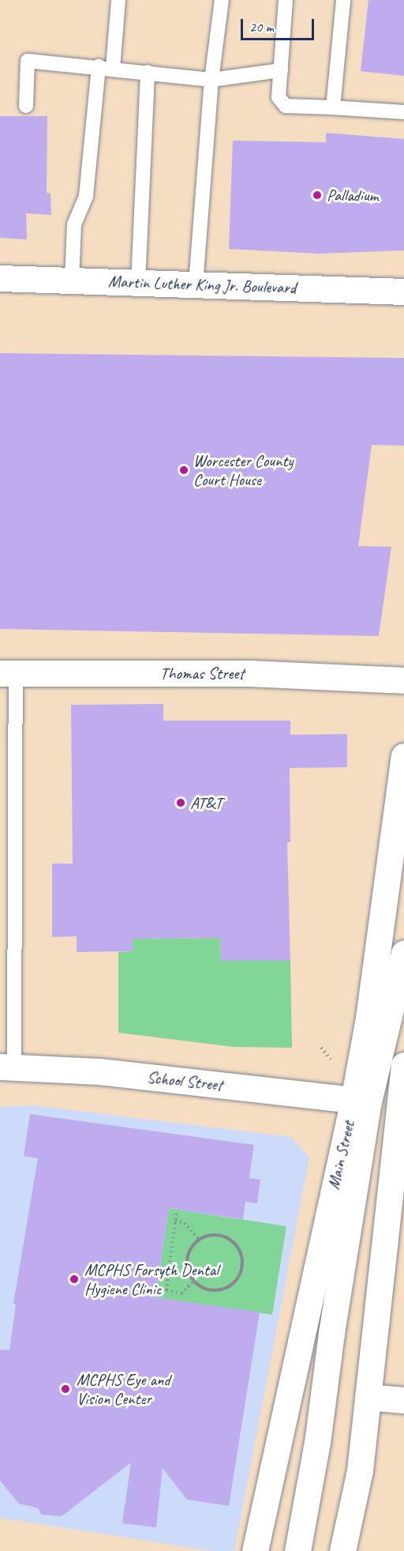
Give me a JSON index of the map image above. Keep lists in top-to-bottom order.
{
  "streets": {
    "main road": [
      "Martin Luther King Jr. Boulevard",
      "Thomas Street",
      "School Street",
      "Main Street"
    ]
  },
  "crossings": [
    ["School Street", "Main Street"]
  ],
  "places": [
    "Palladium",
    "Worcester County Court House",
    "AT&T",
    "MCPHS Forsyth Dental Hygiene Clinic",
    "MCPHS Eye and Vision Center"
  ],
  "scale_bar": "20 m"
}
